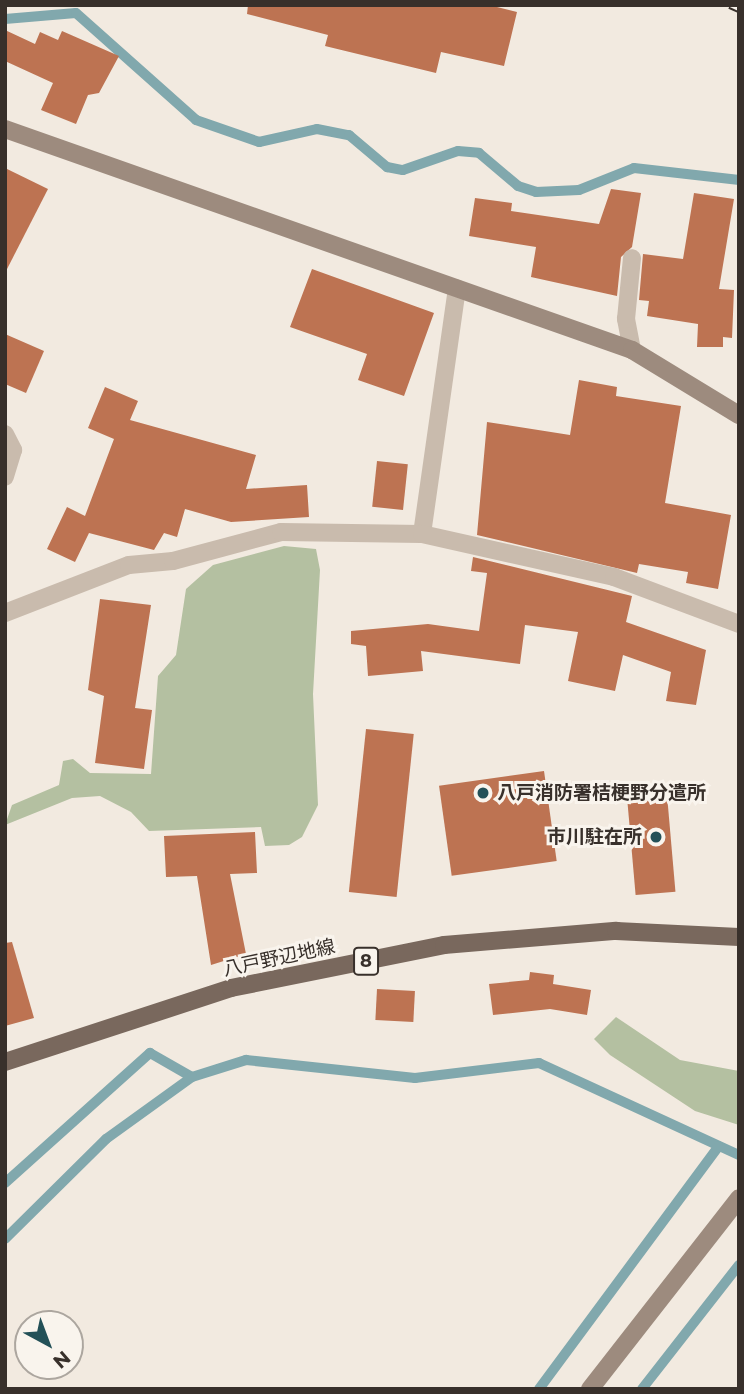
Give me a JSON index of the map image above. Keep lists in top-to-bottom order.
{
  "streets": {
    "main road": ["八戸野辺地線", "8"]
  },
  "places": ["八戸消防署桔梗野分遣所", "市川駐在所"],
  "north": "bottom right"
}
